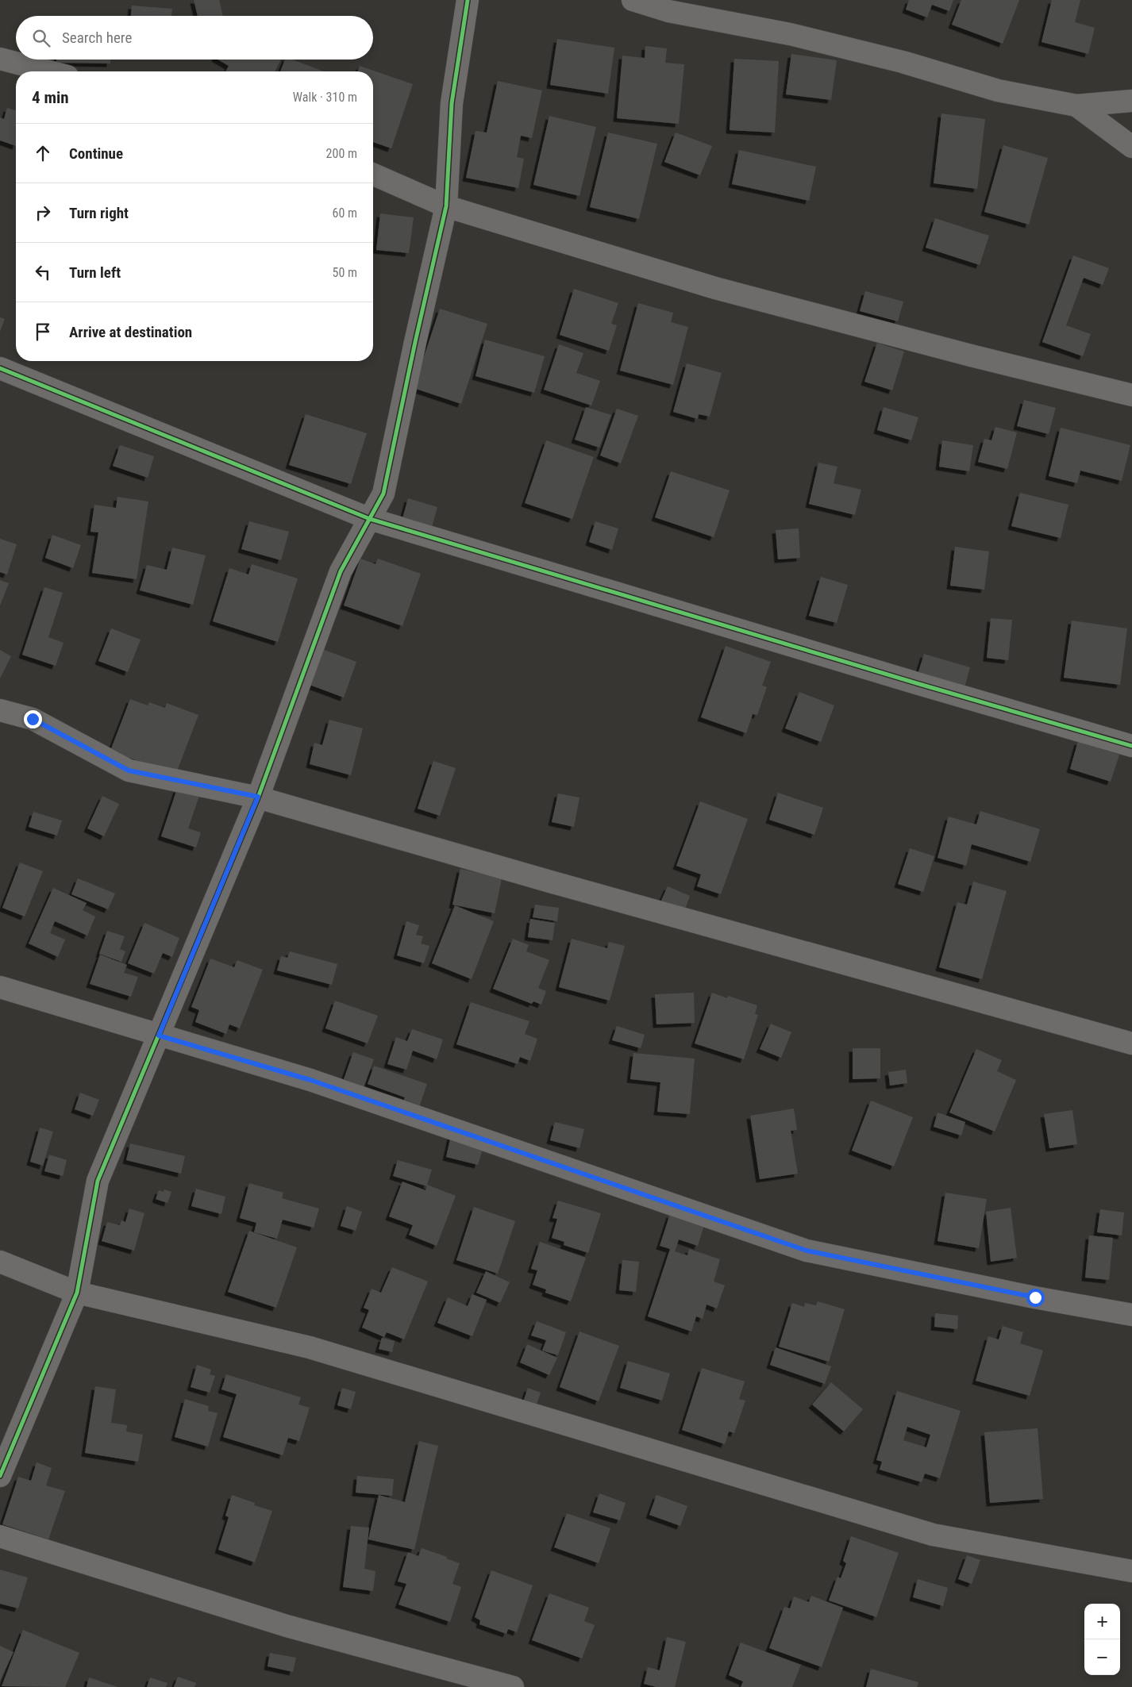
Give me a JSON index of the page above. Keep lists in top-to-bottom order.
{
  "page": {
    "search": "Search here",
    "heading": ["4 min", "Walk · 310 m"],
    "list": [
      ["Continue", "200 m"],
      ["Turn right", "60 m"],
      ["Turn left", "50 m"],
      "Arrive at destination"
    ],
    "map_buttons": ["+", "−"]
  }
}
